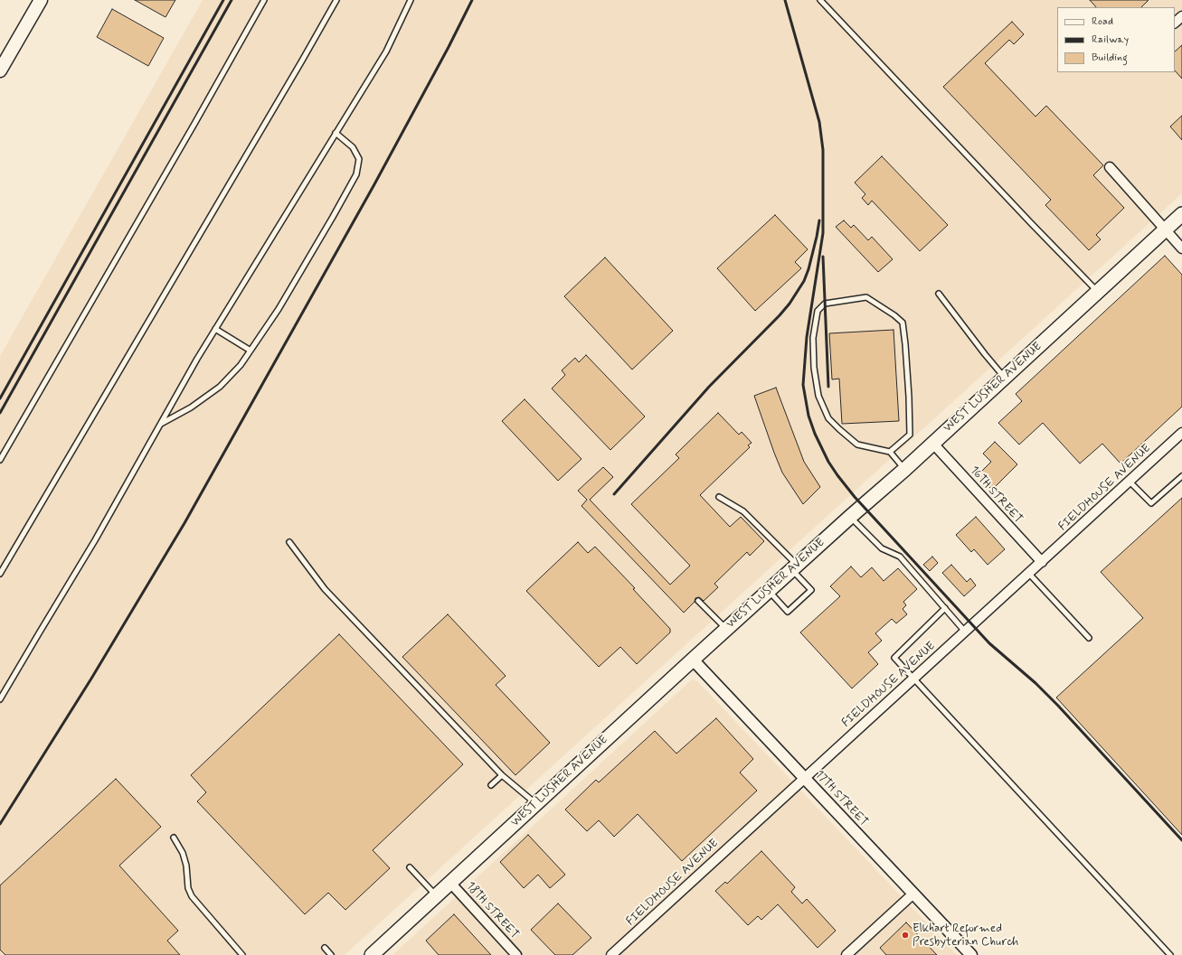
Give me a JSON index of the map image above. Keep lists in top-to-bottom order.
{
  "streets": {
    "main road": ["WEST LUSHER AVENUE"],
    "street": [
      "FIELDHOUSE AVENUE",
      "16TH STREET",
      "17TH STREET",
      "18TH STREET"
    ]
  },
  "crossings": [
    ["WEST LUSHER AVENUE", "16TH STREET"],
    ["WEST LUSHER AVENUE", "17TH STREET"],
    ["WEST LUSHER AVENUE", "18TH STREET"],
    ["FIELDHOUSE AVENUE", "16TH STREET"],
    ["FIELDHOUSE AVENUE", "17TH STREET"]
  ],
  "places": ["Elkhart Reformed Presbyterian Church"],
  "legend": ["Road", "Railway", "Building"]
}
